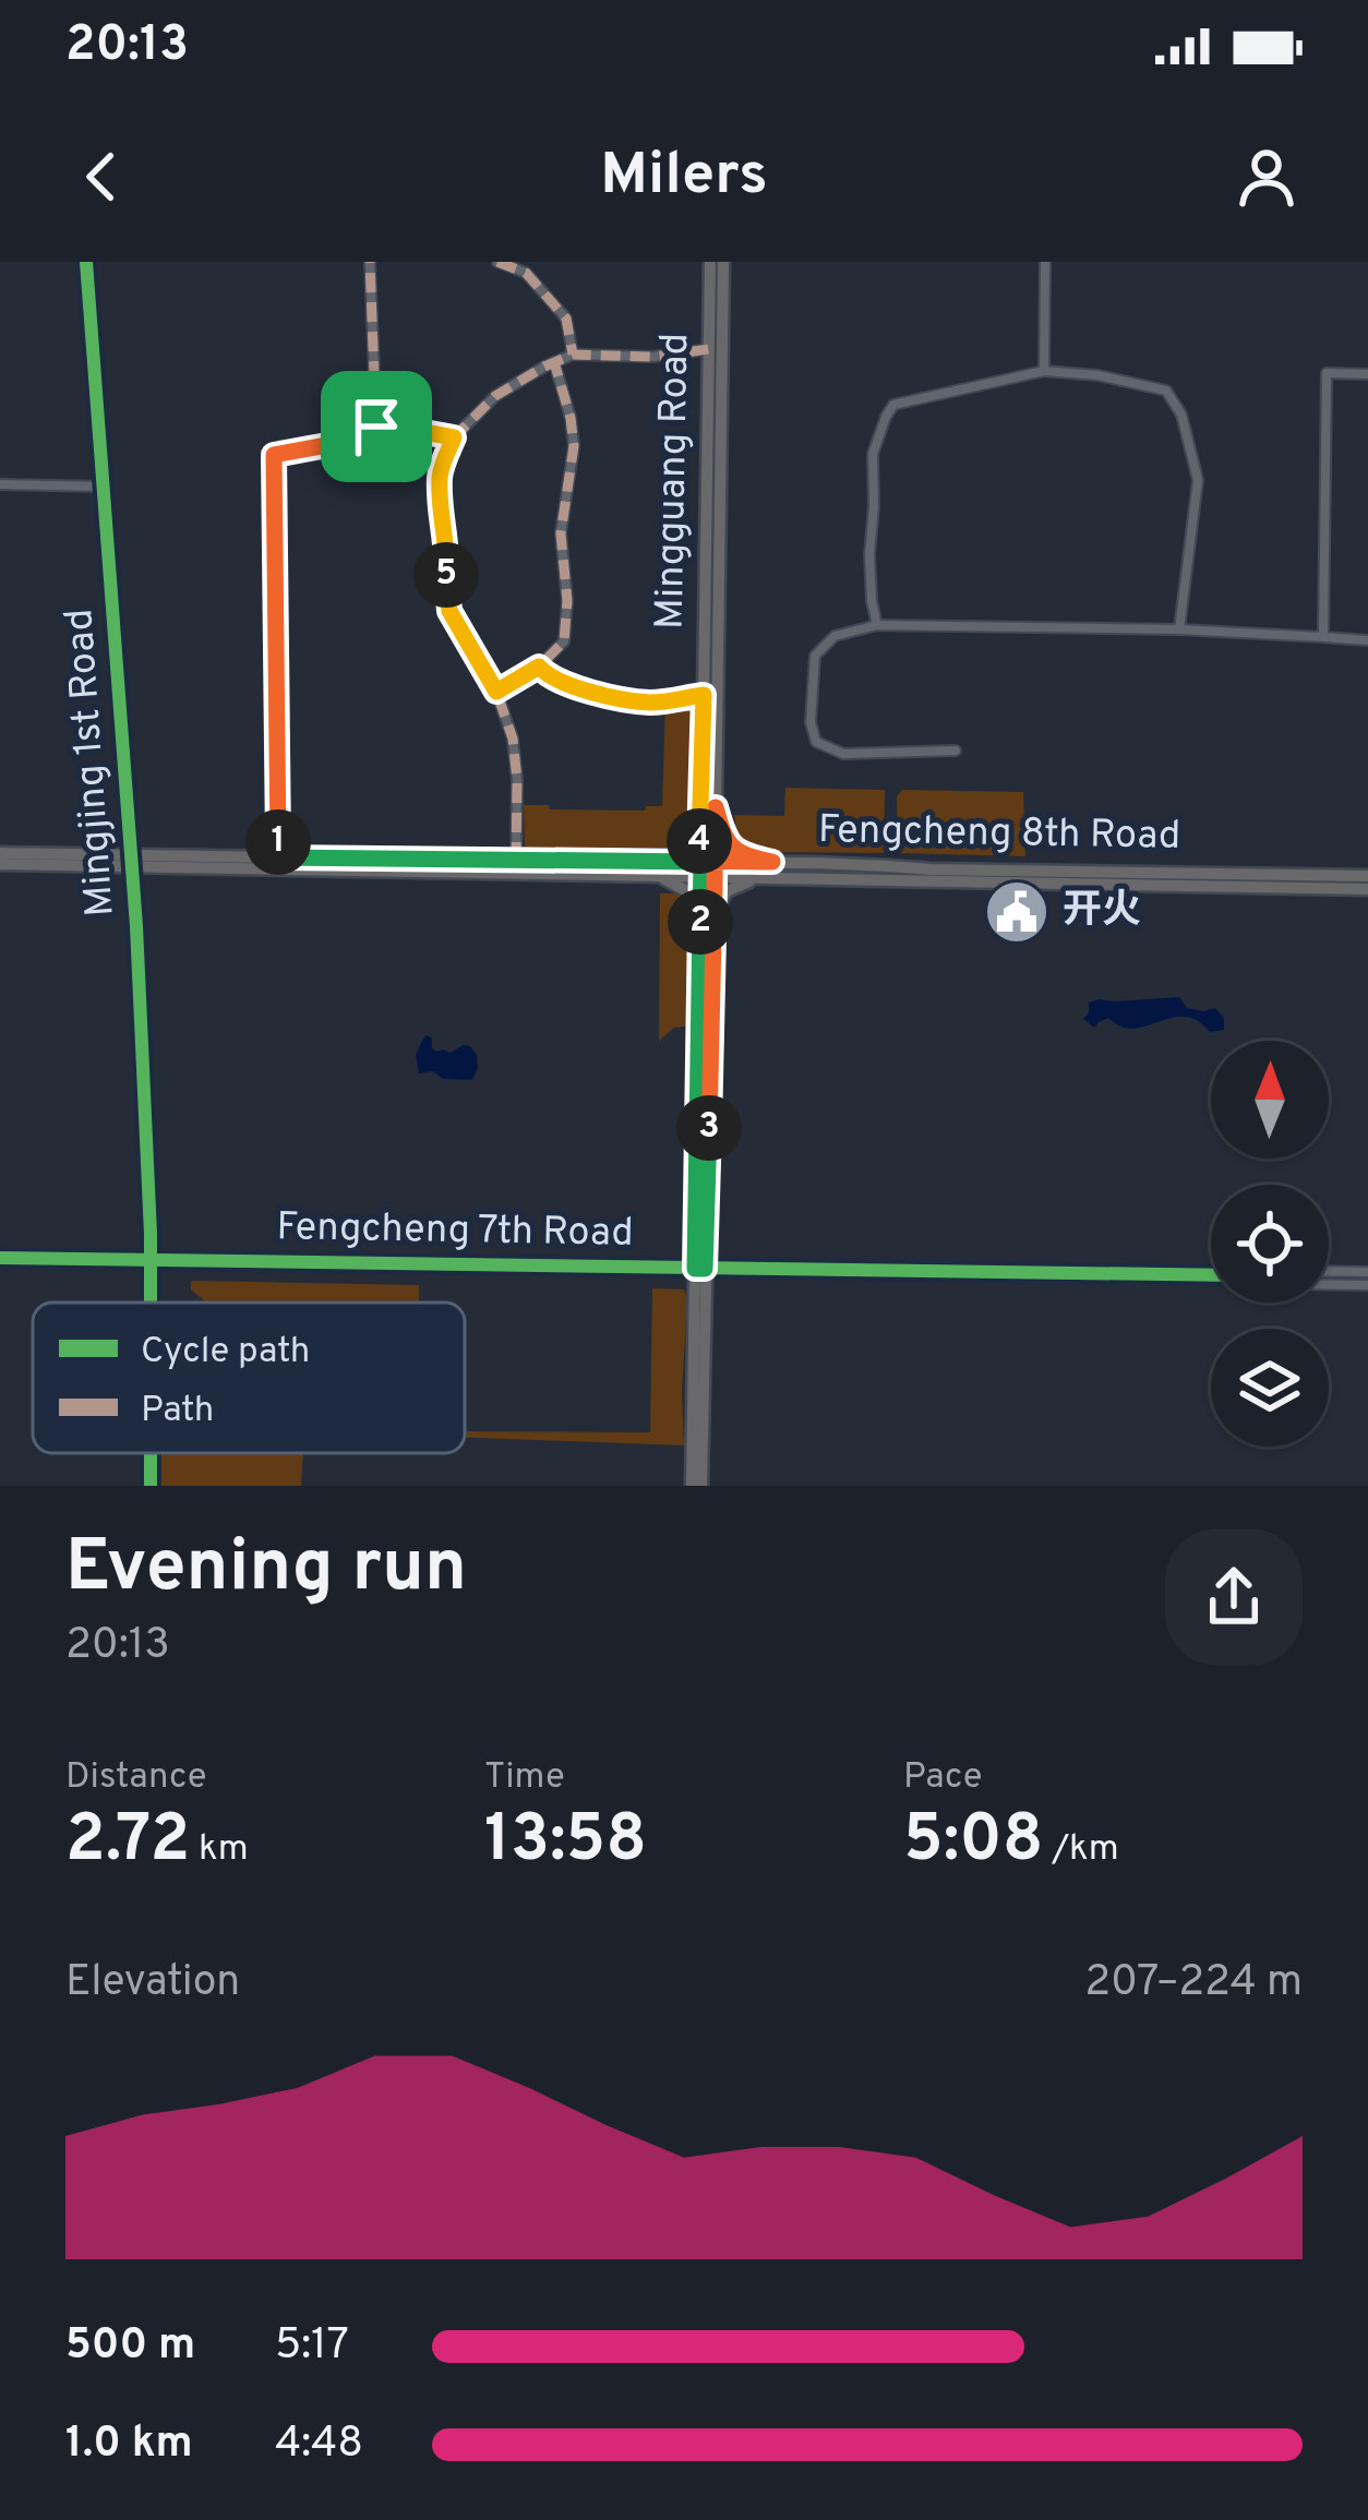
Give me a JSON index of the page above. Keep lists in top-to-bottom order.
{
  "streets": {
    "main road": ["Mingguang Road", "Fengcheng 8th Road"],
    "street": ["Mingjing 1st Road", "Fengcheng 7th Road"]
  },
  "crossings": [
    ["Mingguang Road", "Fengcheng 8th Road"],
    ["Mingguang Road", "Fengcheng 7th Road"],
    ["Mingjing 1st Road", "Fengcheng 8th Road"],
    ["Mingjing 1st Road", "Fengcheng 7th Road"]
  ],
  "places": {
    "public building": ["开火"]
  },
  "legend": ["Cycle path", "Path"],
  "north": "top",
  "page": {
    "status": "20:13",
    "header": "Milers",
    "pins": [
      "5",
      "4",
      "1",
      "2",
      "3"
    ],
    "heading": ["Evening run", "20:13"],
    "stats": [
      ["Distance", "2.72 km"],
      ["Time", "13:58"],
      ["Pace", "5:08 /km"]
    ],
    "chart": ["Elevation", "207–224 m"],
    "list": [
      {
        "name": "500 m",
        "note": "5:17"
      },
      {
        "name": "1.0 km",
        "note": "4:48"
      }
    ]
  }
}
